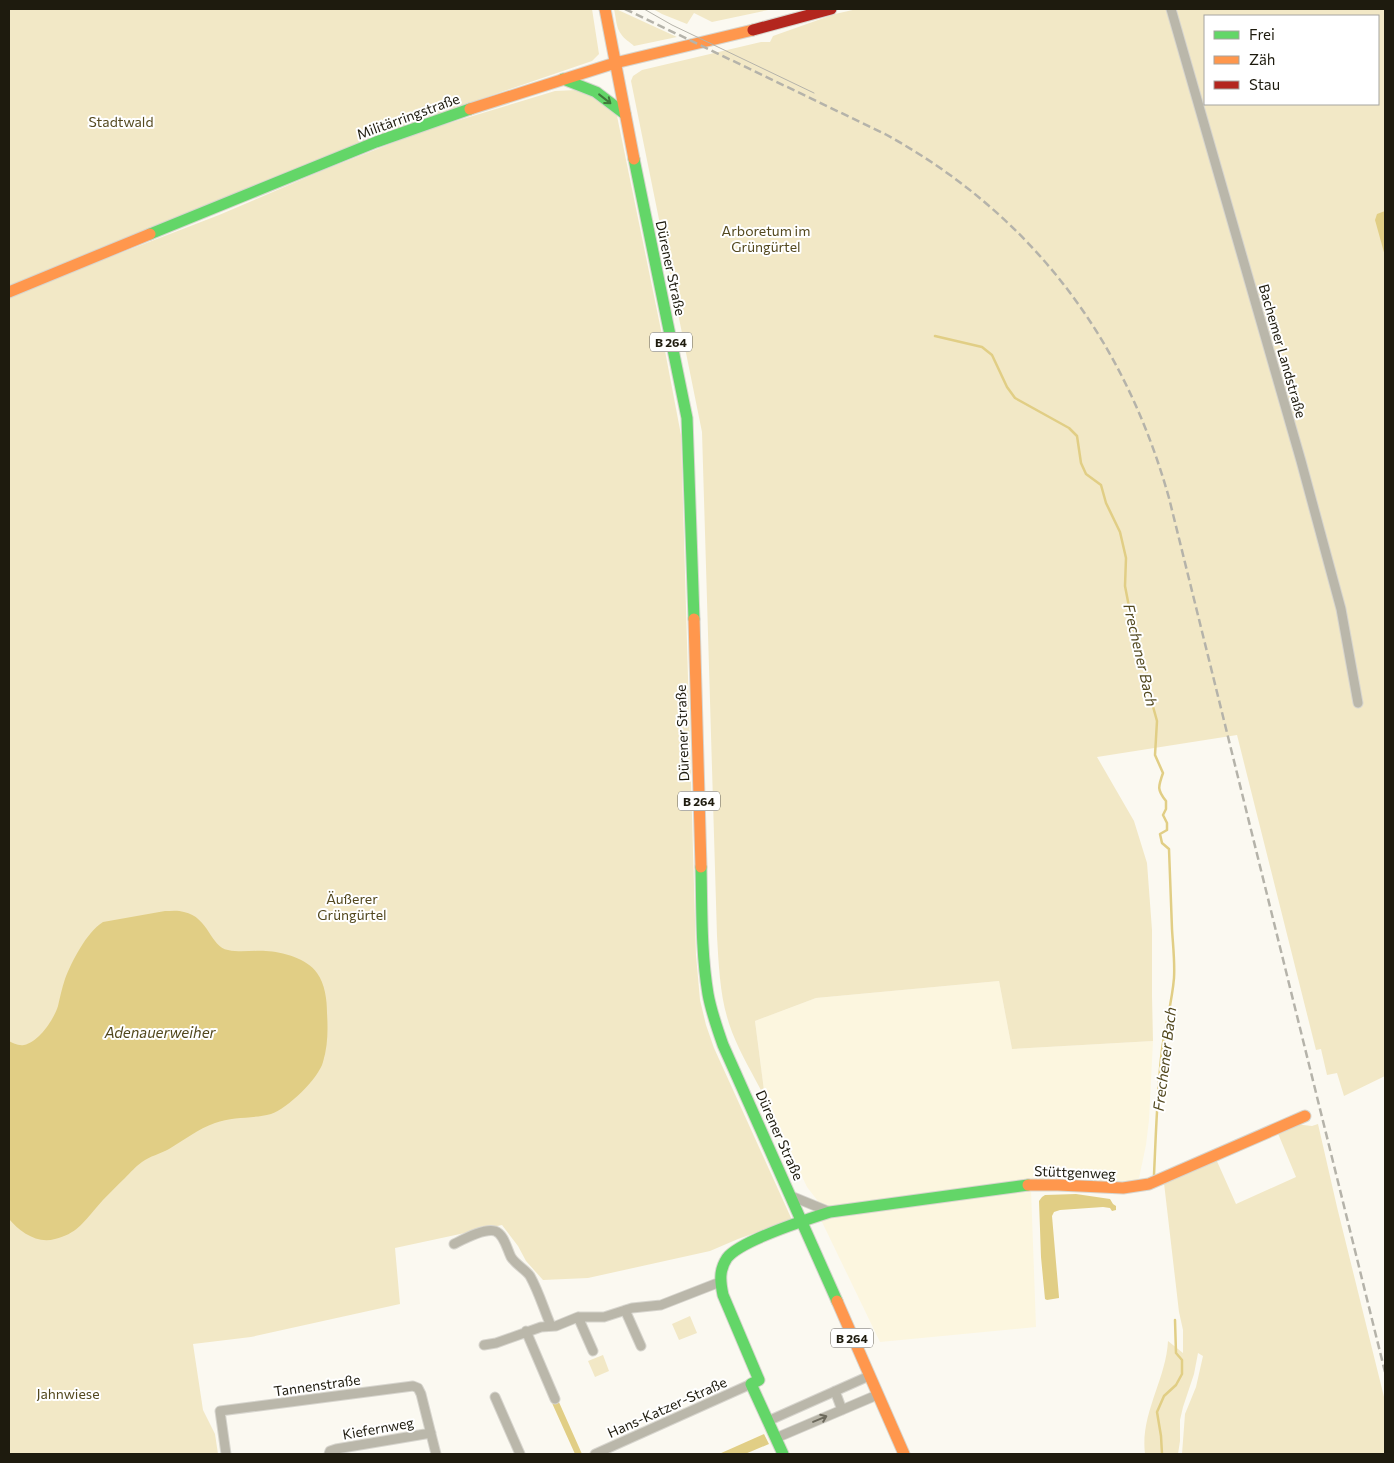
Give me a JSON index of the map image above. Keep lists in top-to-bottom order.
{
  "streets": {
    "main road": [
      "Militärringstraße",
      "Dürener Straße",
      "B 264",
      "Stüttgenweg"
    ],
    "street": [
      "Bachemer Landstraße",
      "Tannenstraße",
      "Hans-Katzer-Straße",
      "Kiefernweg"
    ]
  },
  "crossings": [
    ["Militärringstraße", "Dürener Straße"],
    ["Dürener Straße", "Stüttgenweg"],
    ["Tannenstraße", "Kiefernweg"]
  ],
  "water": ["Frechener Bach", "Adenauerweiher"],
  "parks": [
    "Stadtwald",
    "Arboretum im Grüngürtel",
    "Äußerer Grüngürtel",
    "Jahnwiese"
  ],
  "legend": ["Frei", "Zäh", "Stau"]
}
